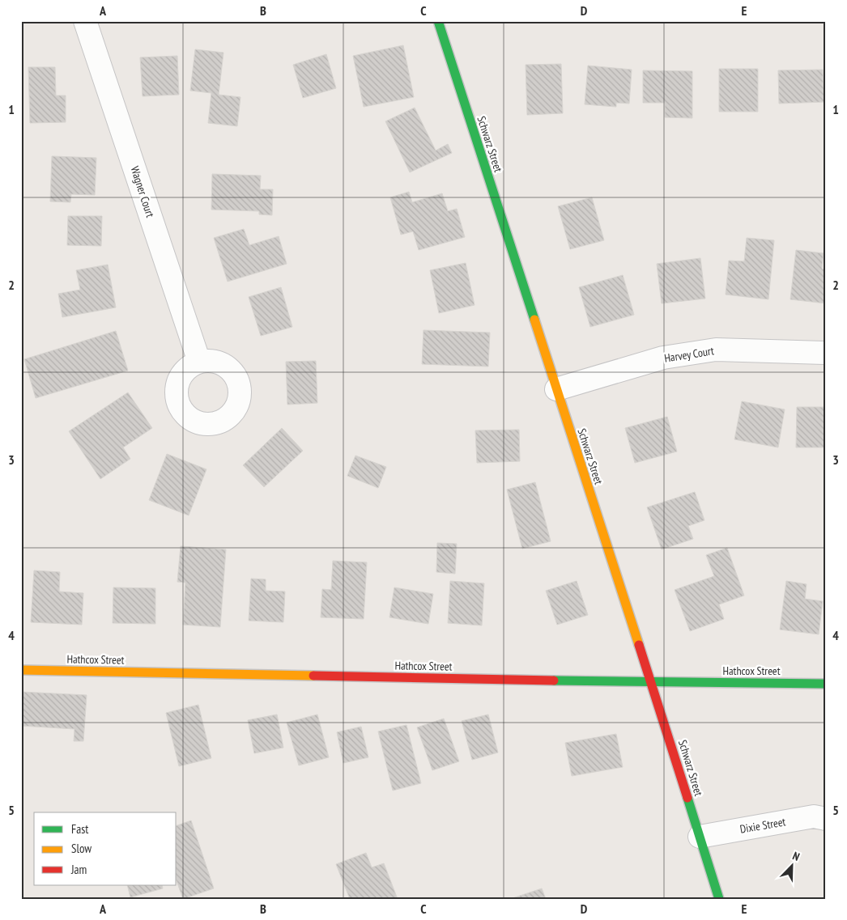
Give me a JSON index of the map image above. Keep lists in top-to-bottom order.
{
  "streets": {
    "street": [
      "Schwarz Street",
      "Wagner Court",
      "Harvey Court",
      "Hathcox Street",
      "Dixie Street"
    ]
  },
  "crossings": [
    ["Schwarz Street", "Harvey Court"],
    ["Schwarz Street", "Hathcox Street"],
    ["Schwarz Street", "Dixie Street"]
  ],
  "legend": ["Fast", "Slow", "Jam"],
  "north": "top right",
  "grid": {
    "columns": [
      "A",
      "B",
      "C",
      "D",
      "E"
    ],
    "rows": [
      "1",
      "2",
      "3",
      "4",
      "5"
    ]
  }
}
